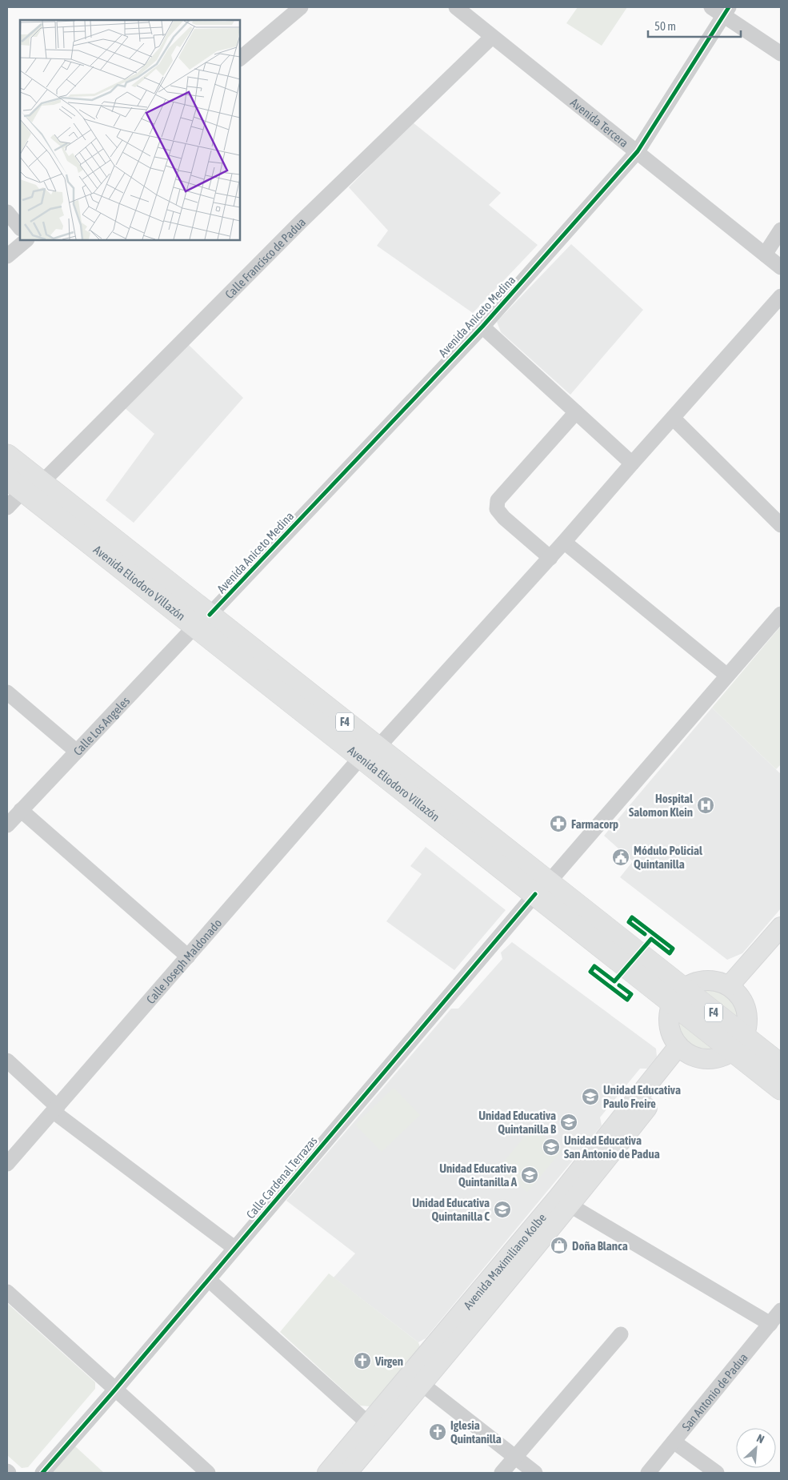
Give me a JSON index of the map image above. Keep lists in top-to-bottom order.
{
  "streets": {
    "highway": ["Avenida Eliodoro Villazón", "F4"],
    "main road": ["Avenida Maximiliano Kolbe"],
    "street": [
      "Avenida Tercera",
      "Calle Francisco de Padua",
      "Avenida Aniceto Medina",
      "Calle Los Angeles",
      "Calle Joseph Maldonado",
      "Calle Cardenal Terrazas",
      "San Antonio de Padua"
    ]
  },
  "crossings": [
    ["Avenida Tercera", "Calle Francisco de Padua"],
    ["Avenida Tercera", "Avenida Aniceto Medina"],
    ["Calle Francisco de Padua", "Avenida Eliodoro Villazón"],
    ["Avenida Aniceto Medina", "Avenida Eliodoro Villazón"],
    ["Avenida Aniceto Medina", "Calle Los Angeles"],
    ["Avenida Eliodoro Villazón", "Calle Los Angeles"],
    ["Avenida Eliodoro Villazón", "Calle Joseph Maldonado"],
    ["Avenida Eliodoro Villazón", "Calle Cardenal Terrazas"]
  ],
  "places": {
    "hospital": ["Hospital Salomon Klein"],
    "pharmacy": ["Farmacorp"],
    "public building": ["Módulo Policial Quintanilla"],
    "school or university": [
      "Unidad Educativa Paulo Freire",
      "Unidad Educativa Quintanilla B",
      "Unidad Educativa San Antonio de Padua",
      "Unidad Educativa Quintanilla A",
      "Unidad Educativa Quintanilla C"
    ],
    "shop": ["Doña Blanca"],
    "church": ["Virgen", "Iglesia Quintanilla"]
  },
  "scale_bar": "50 m",
  "north": "top right"
}
